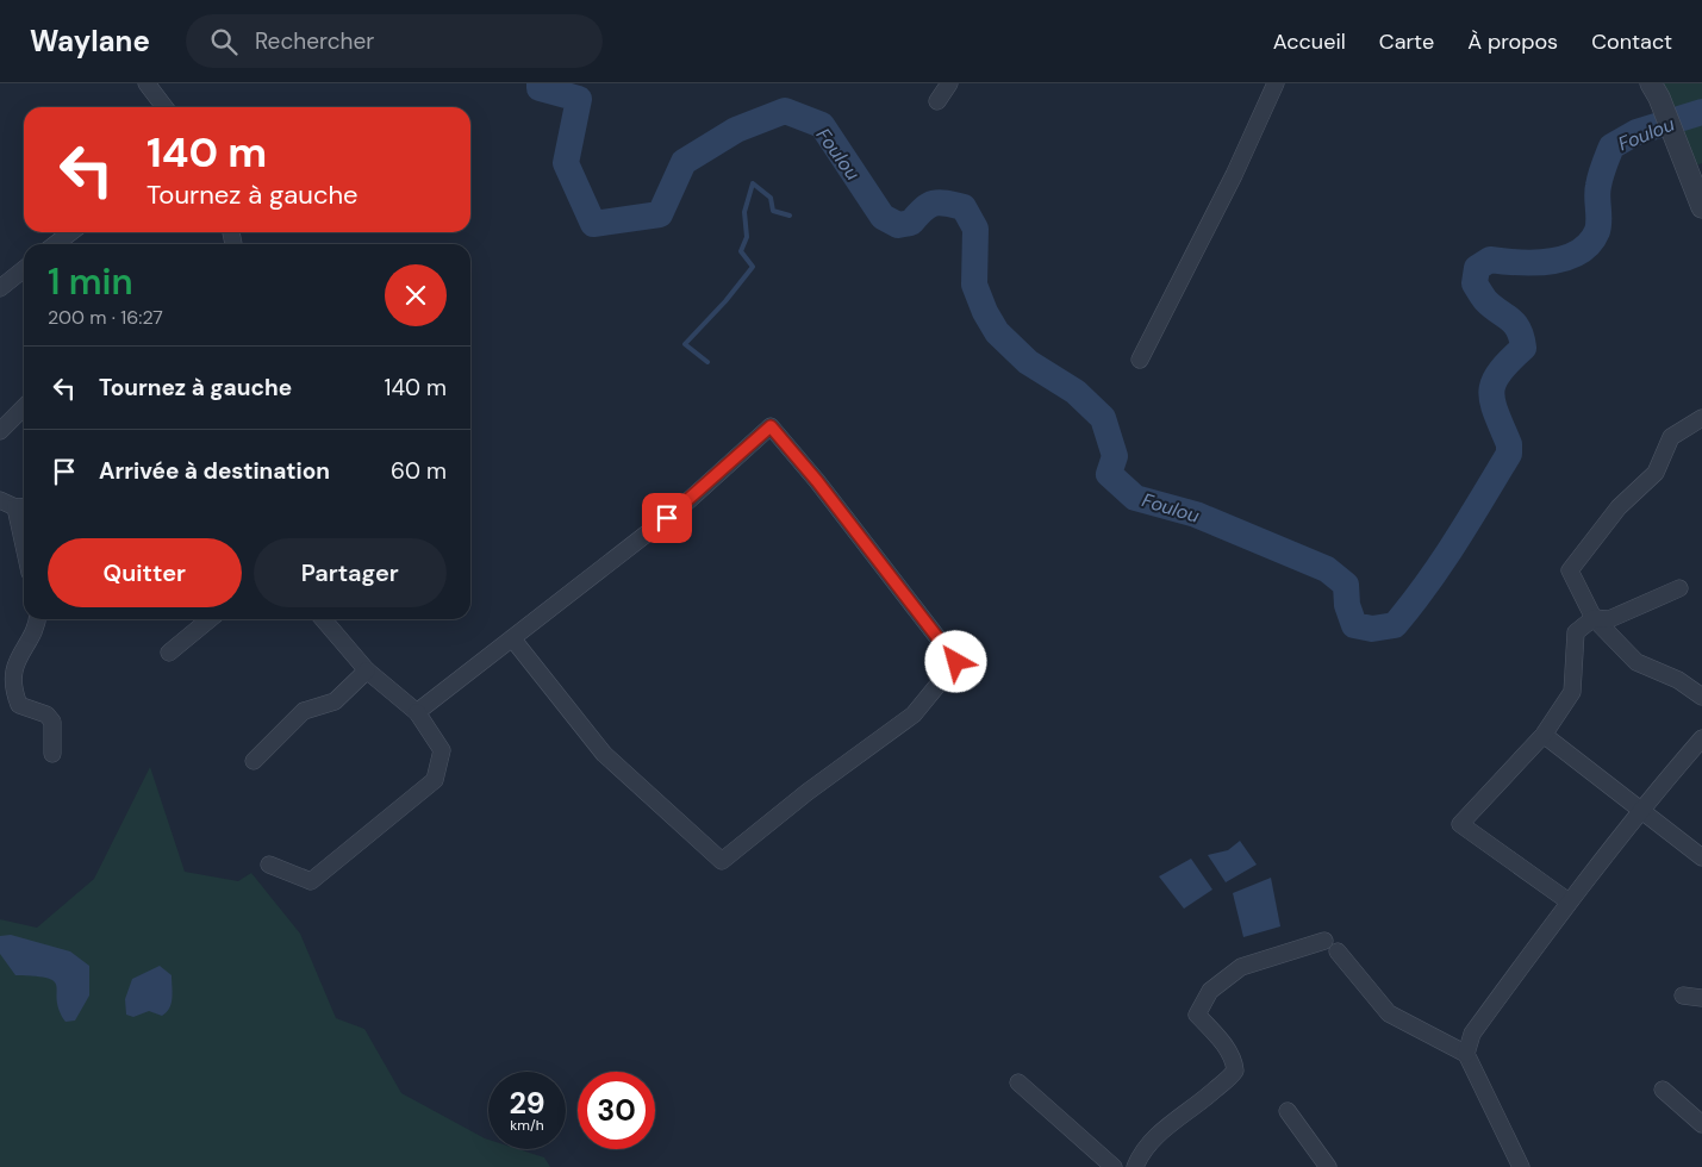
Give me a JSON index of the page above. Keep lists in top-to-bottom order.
{
  "water": ["Foulou"],
  "page": {
    "header": "Waylane",
    "search": "Rechercher",
    "nav": [
      "Accueil",
      "Carte",
      "À propos",
      "Contact"
    ],
    "turn": ["140 m", "Tournez à gauche"],
    "heading": ["1 min", "200 m · 16:27"],
    "list": [
      {
        "name": "Tournez à gauche",
        "value": "140 m"
      },
      {
        "name": "Arrivée à destination",
        "value": "60 m"
      }
    ],
    "buttons": ["Quitter", "Partager"],
    "speed": "29 km/h",
    "limit": "30"
  }
}
